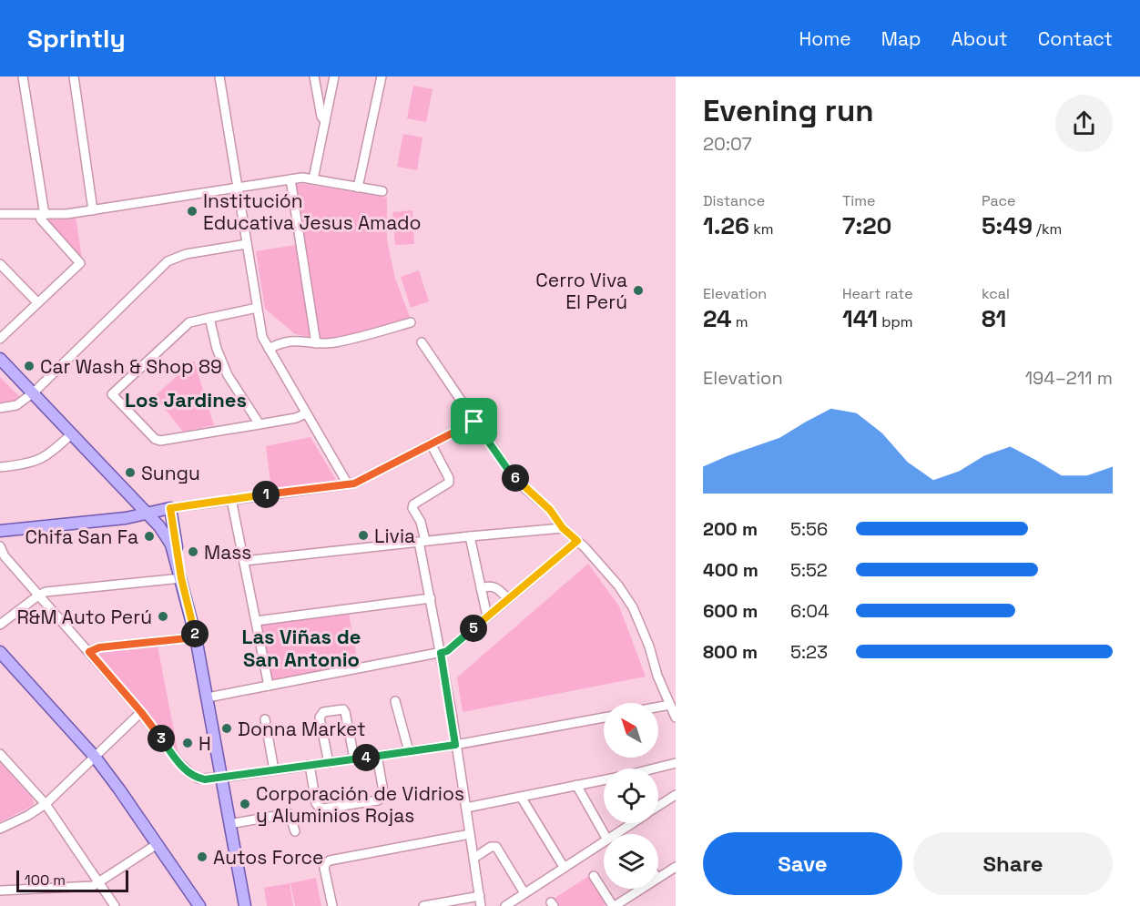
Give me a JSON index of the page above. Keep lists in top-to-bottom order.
{
  "districts": ["Los Jardines", "Las Viñas de San Antonio"],
  "places": [
    "Institución Educativa Jesus Amado",
    "Cerro Viva El Perú",
    "Car Wash & Shop 89",
    "Sungu",
    "Livia",
    "Chifa San Fa",
    "Mass",
    "R&M Auto Perú",
    "Donna Market",
    "H",
    "Corporación de Vidrios y Aluminios Rojas",
    "Autos Force"
  ],
  "scale_bar": "100 m",
  "north": "top left",
  "page": {
    "header": "Sprintly",
    "nav": [
      "Home",
      "Map",
      "About",
      "Contact"
    ],
    "heading": ["Evening run", "20:07"],
    "stats": [
      ["Distance", "1.26 km"],
      ["Time", "7:20"],
      ["Pace", "5:49 /km"],
      ["Elevation", "24 m"],
      ["Heart rate", "141 bpm"],
      ["kcal", "81"]
    ],
    "chart": ["Elevation", "194–211 m"],
    "pins": [
      "6",
      "1",
      "5",
      "2",
      "3",
      "4"
    ],
    "list": [
      {
        "name": "200 m",
        "note": "5:56"
      },
      {
        "name": "400 m",
        "note": "5:52"
      },
      {
        "name": "600 m",
        "note": "6:04"
      },
      {
        "name": "800 m",
        "note": "5:23"
      }
    ],
    "buttons": ["Save", "Share"],
    "scale": "100 m"
  }
}
